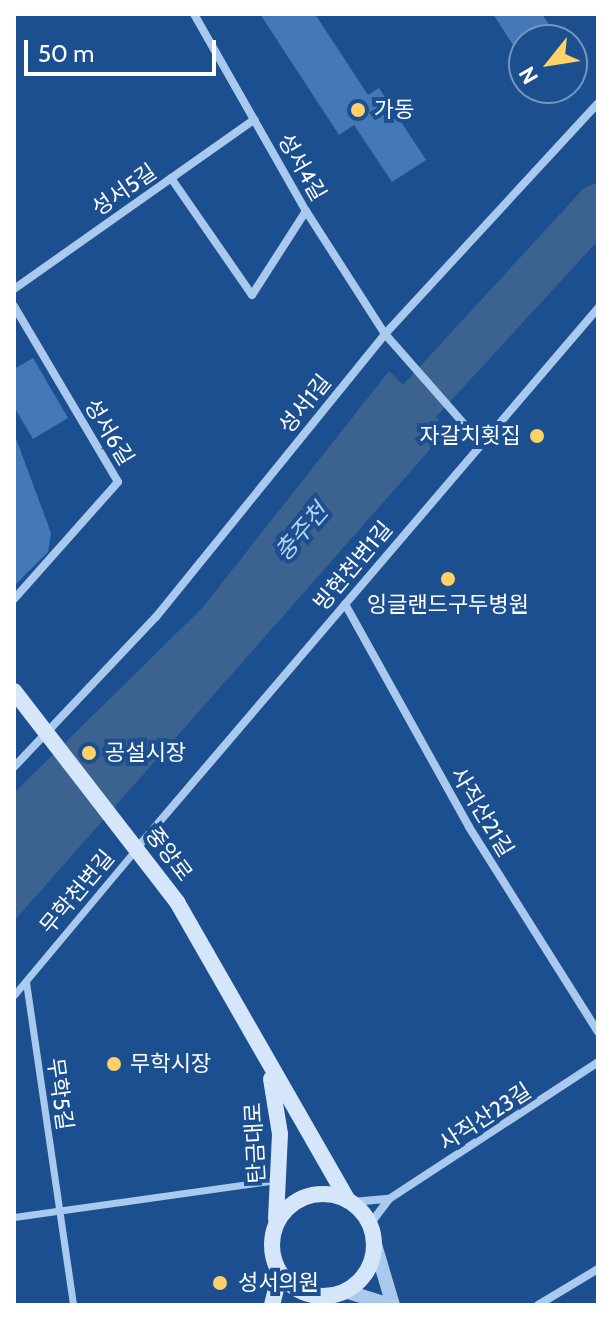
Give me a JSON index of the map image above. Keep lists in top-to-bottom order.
{
  "streets": {
    "main road": ["중앙로", "탄금대로"],
    "street": [
      "성서4길",
      "성서5길",
      "성서1길",
      "성서6길",
      "빙현천변1길",
      "사직산21길",
      "무학천변길",
      "무학5길",
      "사직산23길"
    ]
  },
  "crossings": [
    ["성서4길", "성서5길"],
    ["성서4길", "성서1길"],
    ["성서4길", "빙현천변1길"],
    ["성서1길", "중앙로"],
    ["빙현천변1길", "사직산21길"],
    ["빙현천변1길", "중앙로"],
    ["빙현천변1길", "무학천변길"],
    ["중앙로", "무학천변길"],
    ["중앙로", "탄금대로"],
    ["무학천변길", "무학5길"]
  ],
  "water": ["충주천"],
  "places": [
    "가동",
    "자갈치횟집",
    "잉글랜드구두병원",
    "공설시장",
    "무학시장",
    "성서의원"
  ],
  "scale_bar": "50 m",
  "north": "bottom left"
}
